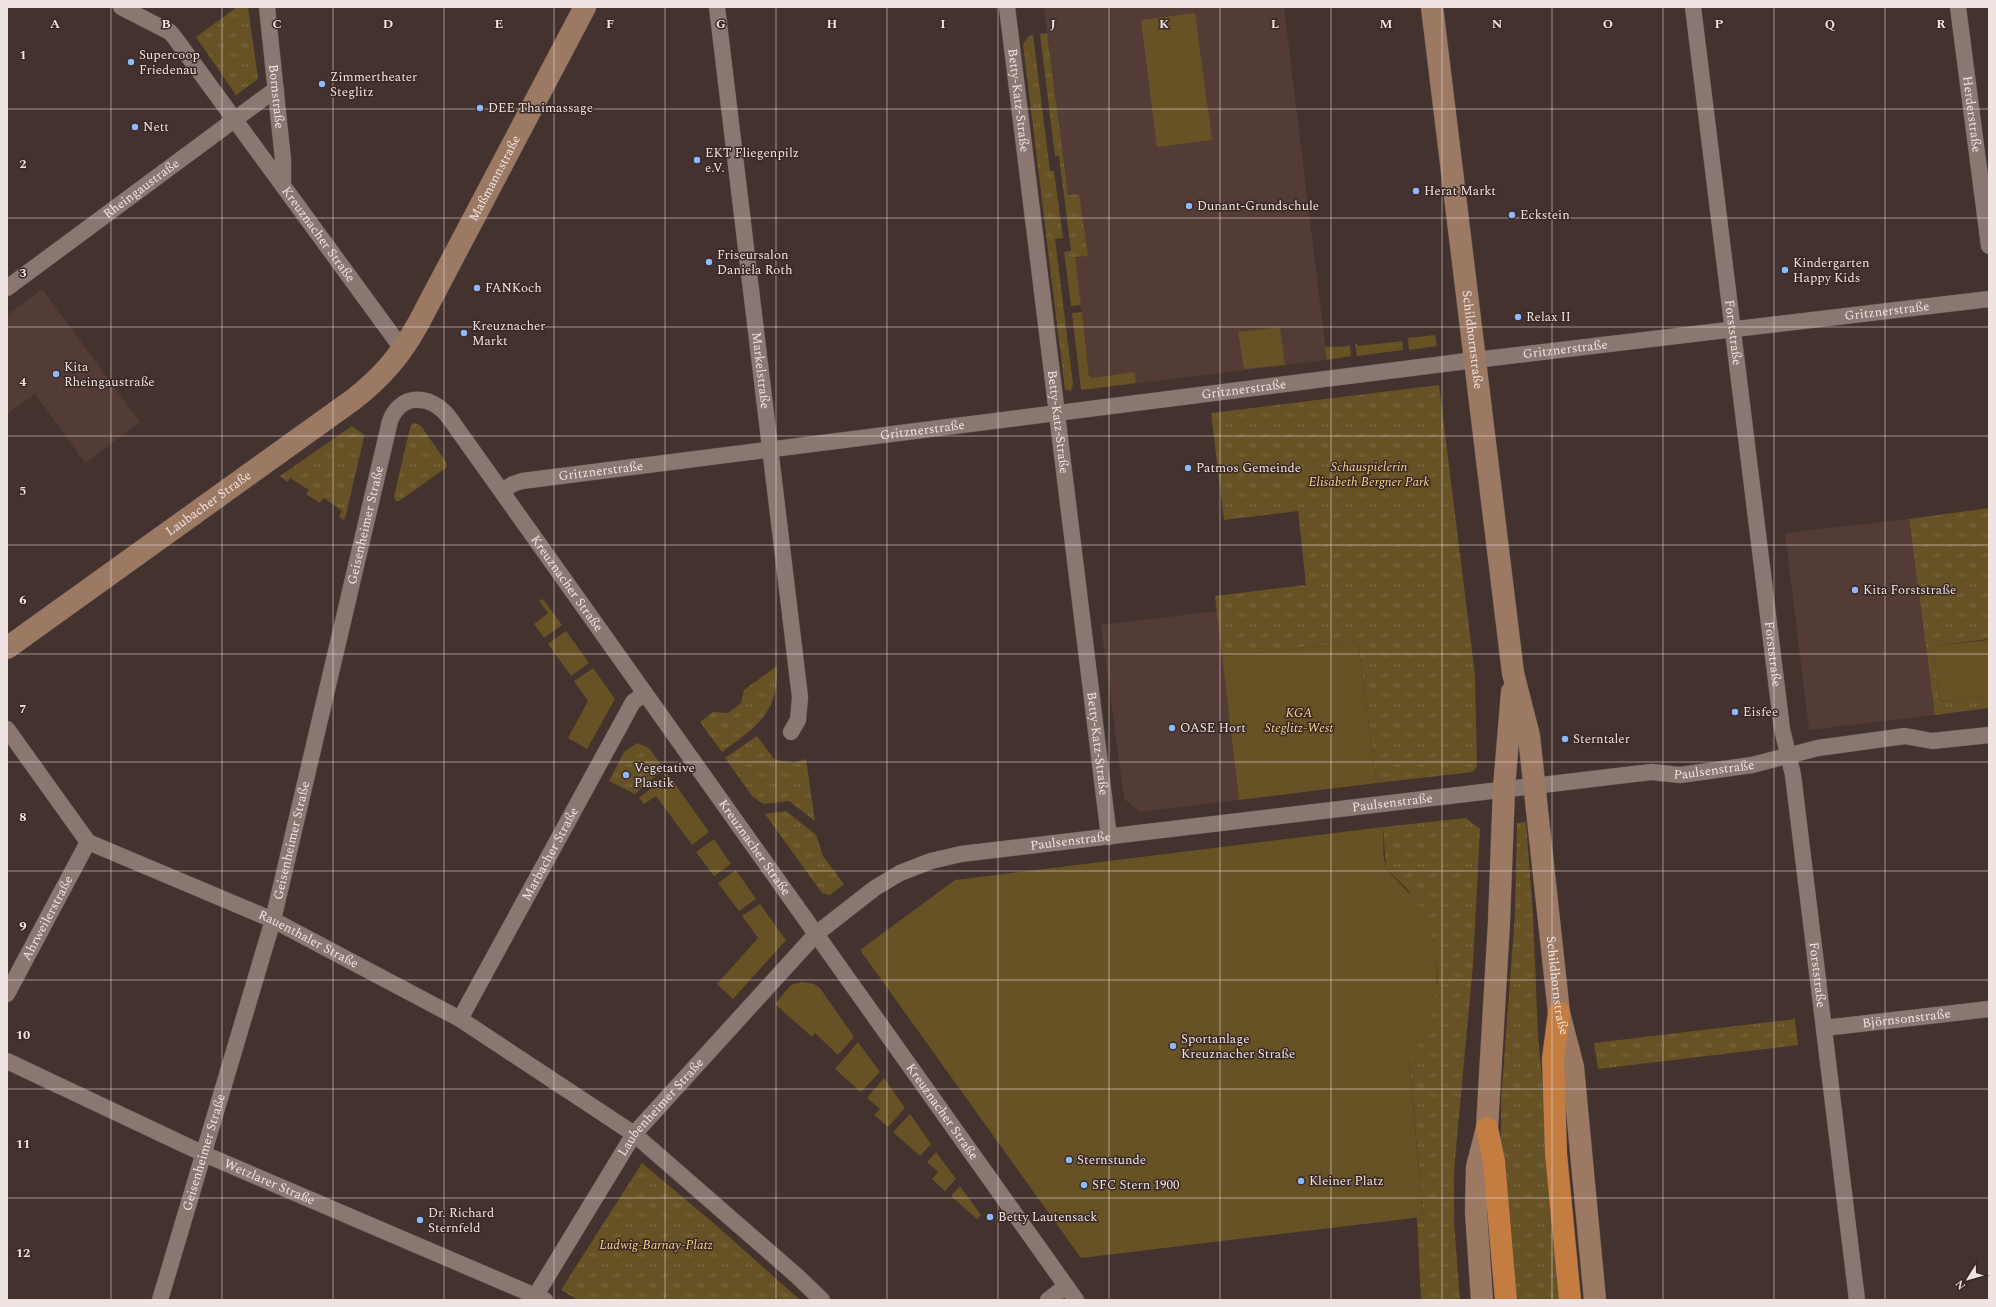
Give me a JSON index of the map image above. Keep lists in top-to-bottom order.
{
  "streets": {
    "main road": ["Maßmannstraße", "Schildhornstraße", "Laubacher Straße"],
    "street": [
      "Bornstraße",
      "Betty-Katz-Straße",
      "Herderstraße",
      "Rheingaustraße",
      "Kreuznacher Straße",
      "Gritznerstraße",
      "Forststraße",
      "Markelstraße",
      "Geisenheimer Straße",
      "Paulsenstraße",
      "Marbacher Straße",
      "Ahrweilerstraße",
      "Rauenthaler Straße",
      "Björnsonstraße",
      "Laubenheimer Straße",
      "Wetzlarer Straße"
    ]
  },
  "crossings": [
    ["Bornstraße", "Rheingaustraße"],
    ["Bornstraße", "Kreuznacher Straße"],
    ["Betty-Katz-Straße", "Gritznerstraße"],
    ["Betty-Katz-Straße", "Paulsenstraße"],
    ["Maßmannstraße", "Kreuznacher Straße"],
    ["Maßmannstraße", "Laubacher Straße"],
    ["Rheingaustraße", "Kreuznacher Straße"],
    ["Kreuznacher Straße", "Gritznerstraße"],
    ["Kreuznacher Straße", "Laubacher Straße"],
    ["Kreuznacher Straße", "Geisenheimer Straße"],
    ["Kreuznacher Straße", "Paulsenstraße"],
    ["Kreuznacher Straße", "Marbacher Straße"],
    ["Kreuznacher Straße", "Laubenheimer Straße"],
    ["Gritznerstraße", "Forststraße"],
    ["Gritznerstraße", "Schildhornstraße"],
    ["Gritznerstraße", "Markelstraße"],
    ["Forststraße", "Paulsenstraße"],
    ["Forststraße", "Björnsonstraße"],
    ["Schildhornstraße", "Paulsenstraße"],
    ["Geisenheimer Straße", "Rauenthaler Straße"],
    ["Geisenheimer Straße", "Wetzlarer Straße"],
    ["Paulsenstraße", "Laubenheimer Straße"],
    ["Marbacher Straße", "Rauenthaler Straße"],
    ["Ahrweilerstraße", "Rauenthaler Straße"],
    ["Rauenthaler Straße", "Laubenheimer Straße"],
    ["Laubenheimer Straße", "Wetzlarer Straße"]
  ],
  "parks": ["Schauspielerin Elisabeth Bergner Park", "KGA Steglitz-West", "Ludwig-Barnay-Platz"],
  "places": [
    "Supercoop Friedenau",
    "Zimmertheater Steglitz",
    "DEE Thaimassage",
    "Nett",
    "EKT Fliegenpilz e.V.",
    "Herat Markt",
    "Dunant-Grundschule",
    "Eckstein",
    "Friseursalon Daniela Roth",
    "Kindergarten Happy Kids",
    "FANKoch",
    "Relax II",
    "Kreuznacher Markt",
    "Kita Rheingaustraße",
    "Patmos Gemeinde",
    "Kita Forststraße",
    "Eisfee",
    "OASE Hort",
    "Sterntaler",
    "Vegetative Plastik",
    "Sportanlage Kreuznacher Straße",
    "Sternstunde",
    "Kleiner Platz",
    "SFC Stern 1900",
    "Betty Lautensack",
    "Dr. Richard Sternfeld"
  ],
  "north": "bottom left",
  "grid": {
    "columns": [
      "A",
      "B",
      "C",
      "D",
      "E",
      "F",
      "G",
      "H",
      "I",
      "J",
      "K",
      "L",
      "M",
      "N",
      "O",
      "P",
      "Q",
      "R"
    ],
    "rows": [
      "1",
      "2",
      "3",
      "4",
      "5",
      "6",
      "7",
      "8",
      "9",
      "10",
      "11",
      "12"
    ]
  }
}
